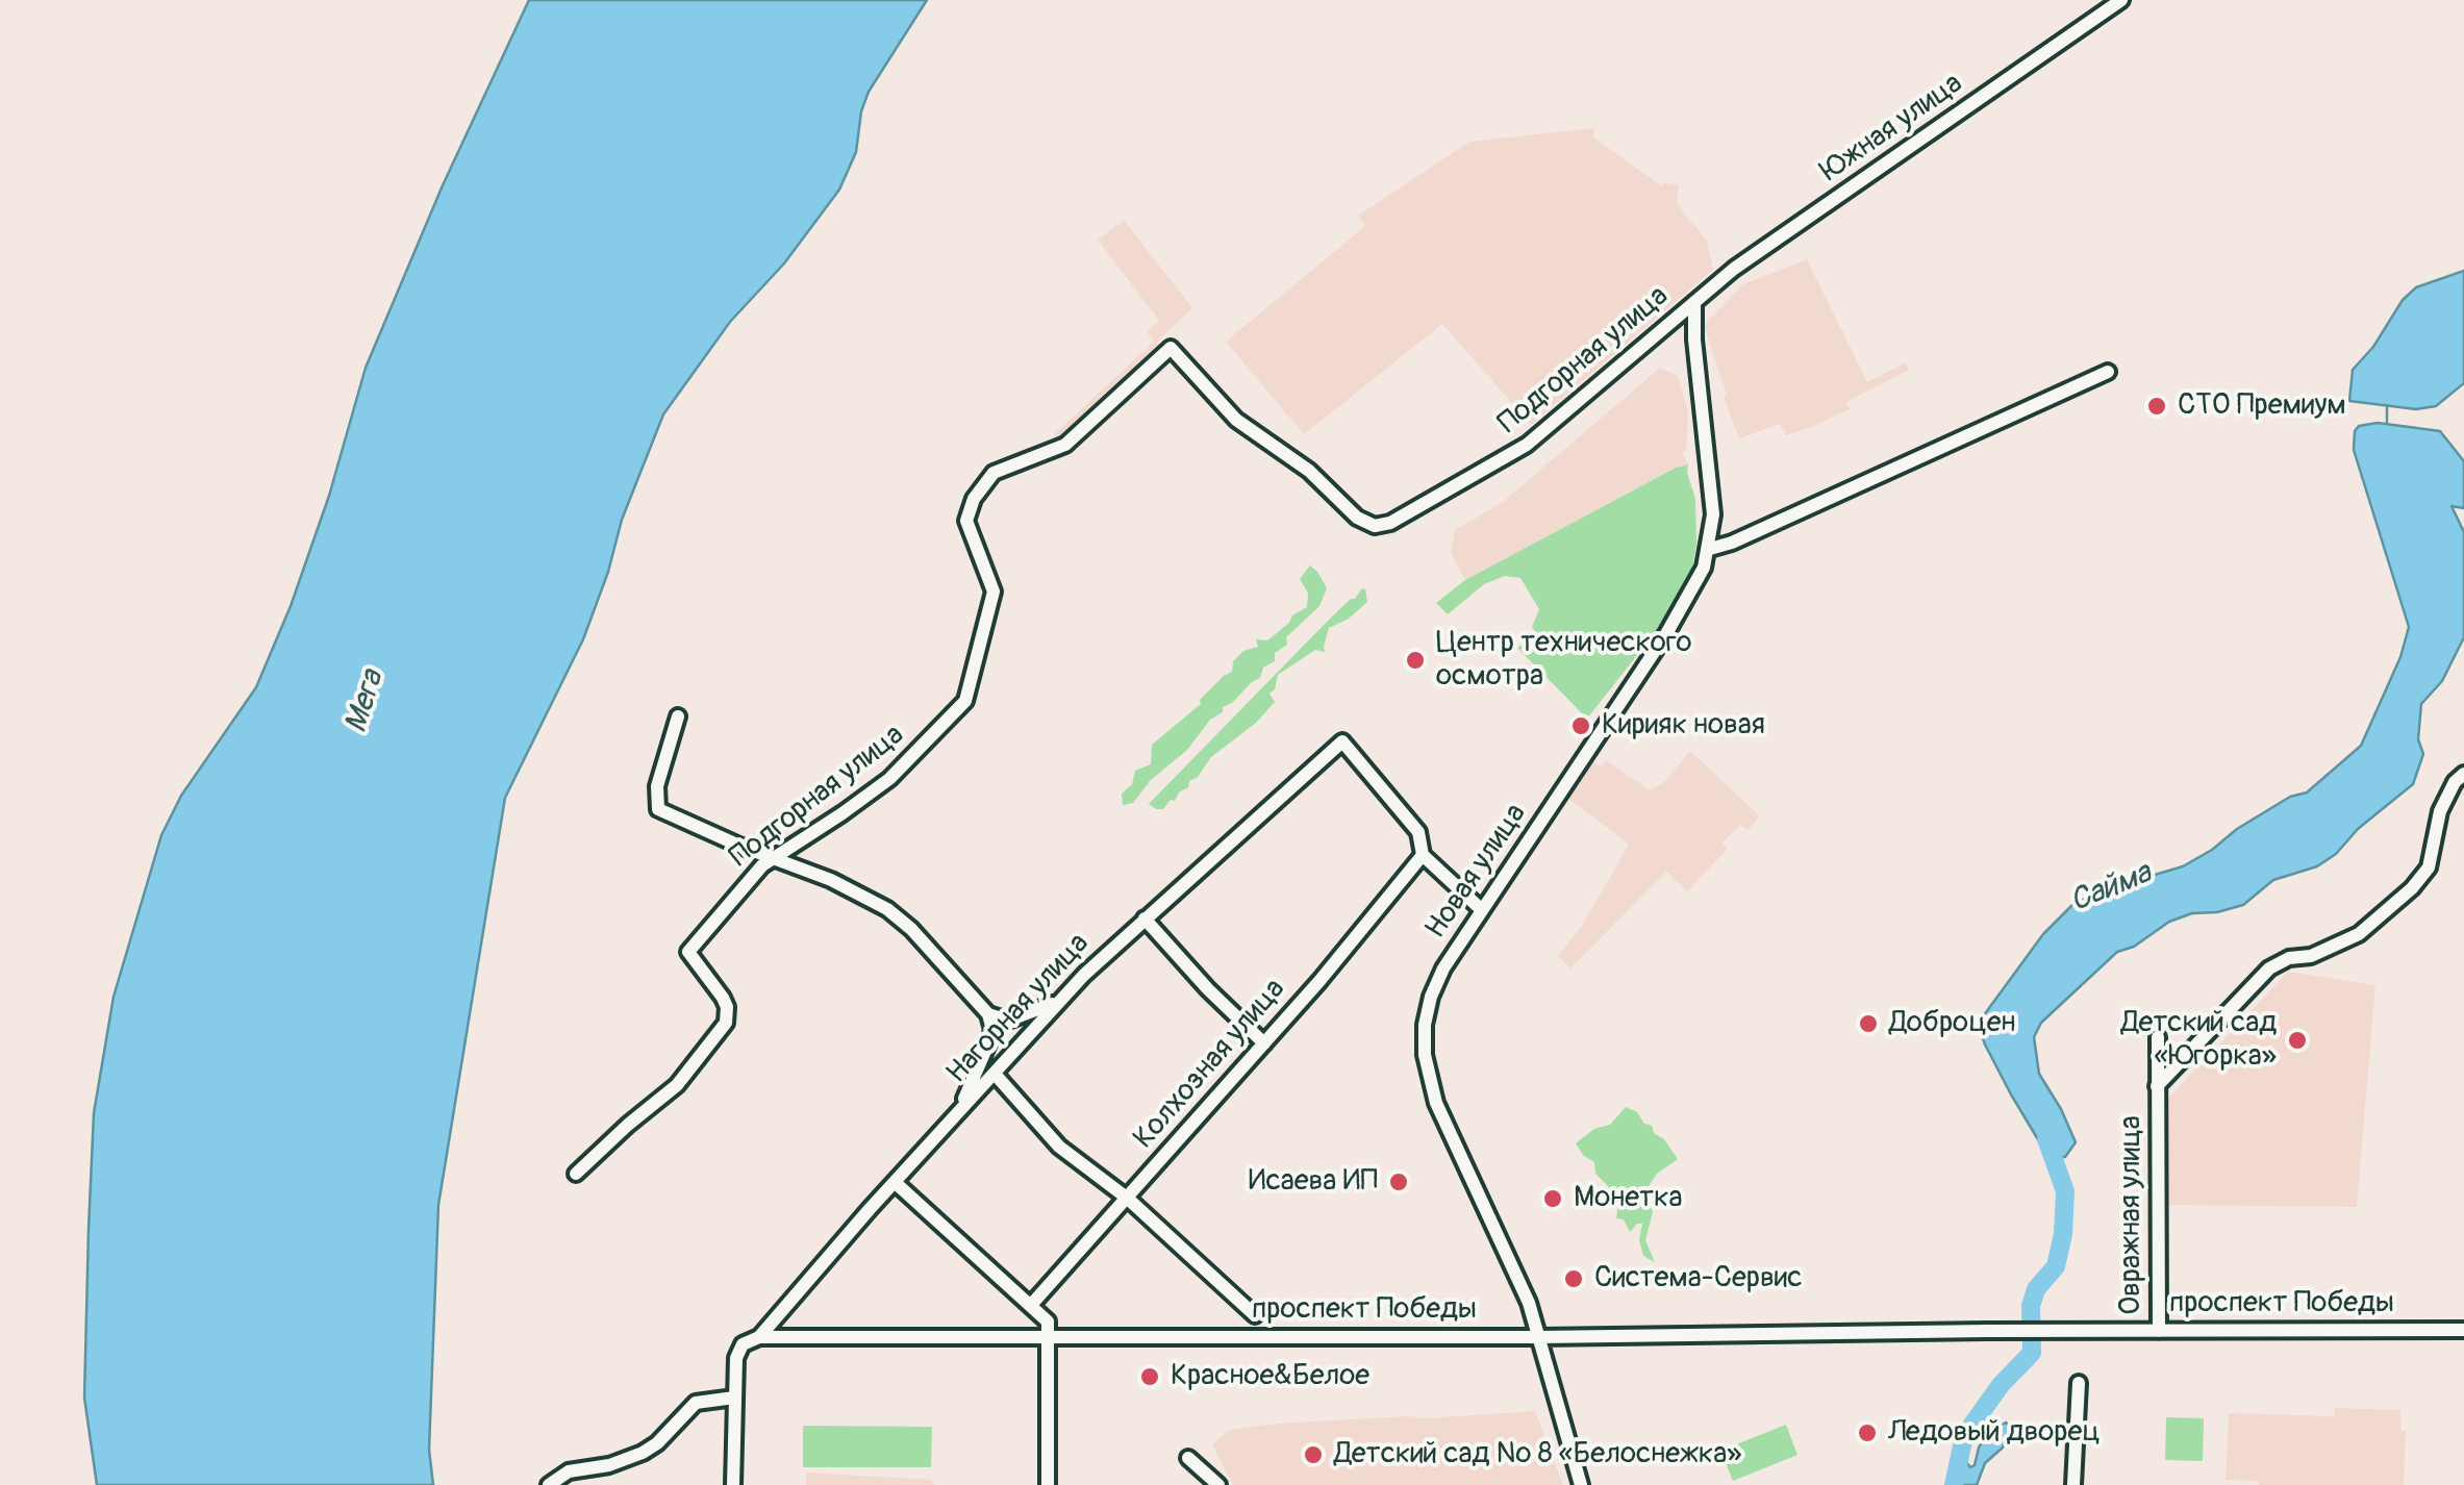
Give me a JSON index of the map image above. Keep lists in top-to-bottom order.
{
  "streets": {
    "street": [
      "Южная улица",
      "Подгорная улица",
      "Новая улица",
      "Нагорная улица",
      "Колхозная улица",
      "Овражная улица",
      "проспект Победы"
    ]
  },
  "crossings": [
    ["Южная улица", "Подгорная улица"],
    ["Южная улица", "Новая улица"],
    ["Подгорная улица", "Новая улица"],
    ["Новая улица", "проспект Победы"],
    ["Нагорная улица", "Колхозная улица"],
    ["Нагорная улица", "проспект Победы"],
    ["Овражная улица", "проспект Победы"]
  ],
  "water": ["Мега", "Сайма"],
  "places": [
    "СТО Премиум",
    "Центр технического осмотра",
    "Кирияк новая",
    "Доброцен",
    "Детский сад «Югорка»",
    "Исаева ИП",
    "Монетка",
    "Система-Сервис",
    "Красное&Белое",
    "Ледовый дворец",
    "Детский сад № 8 «Белоснежка»"
  ]
}
